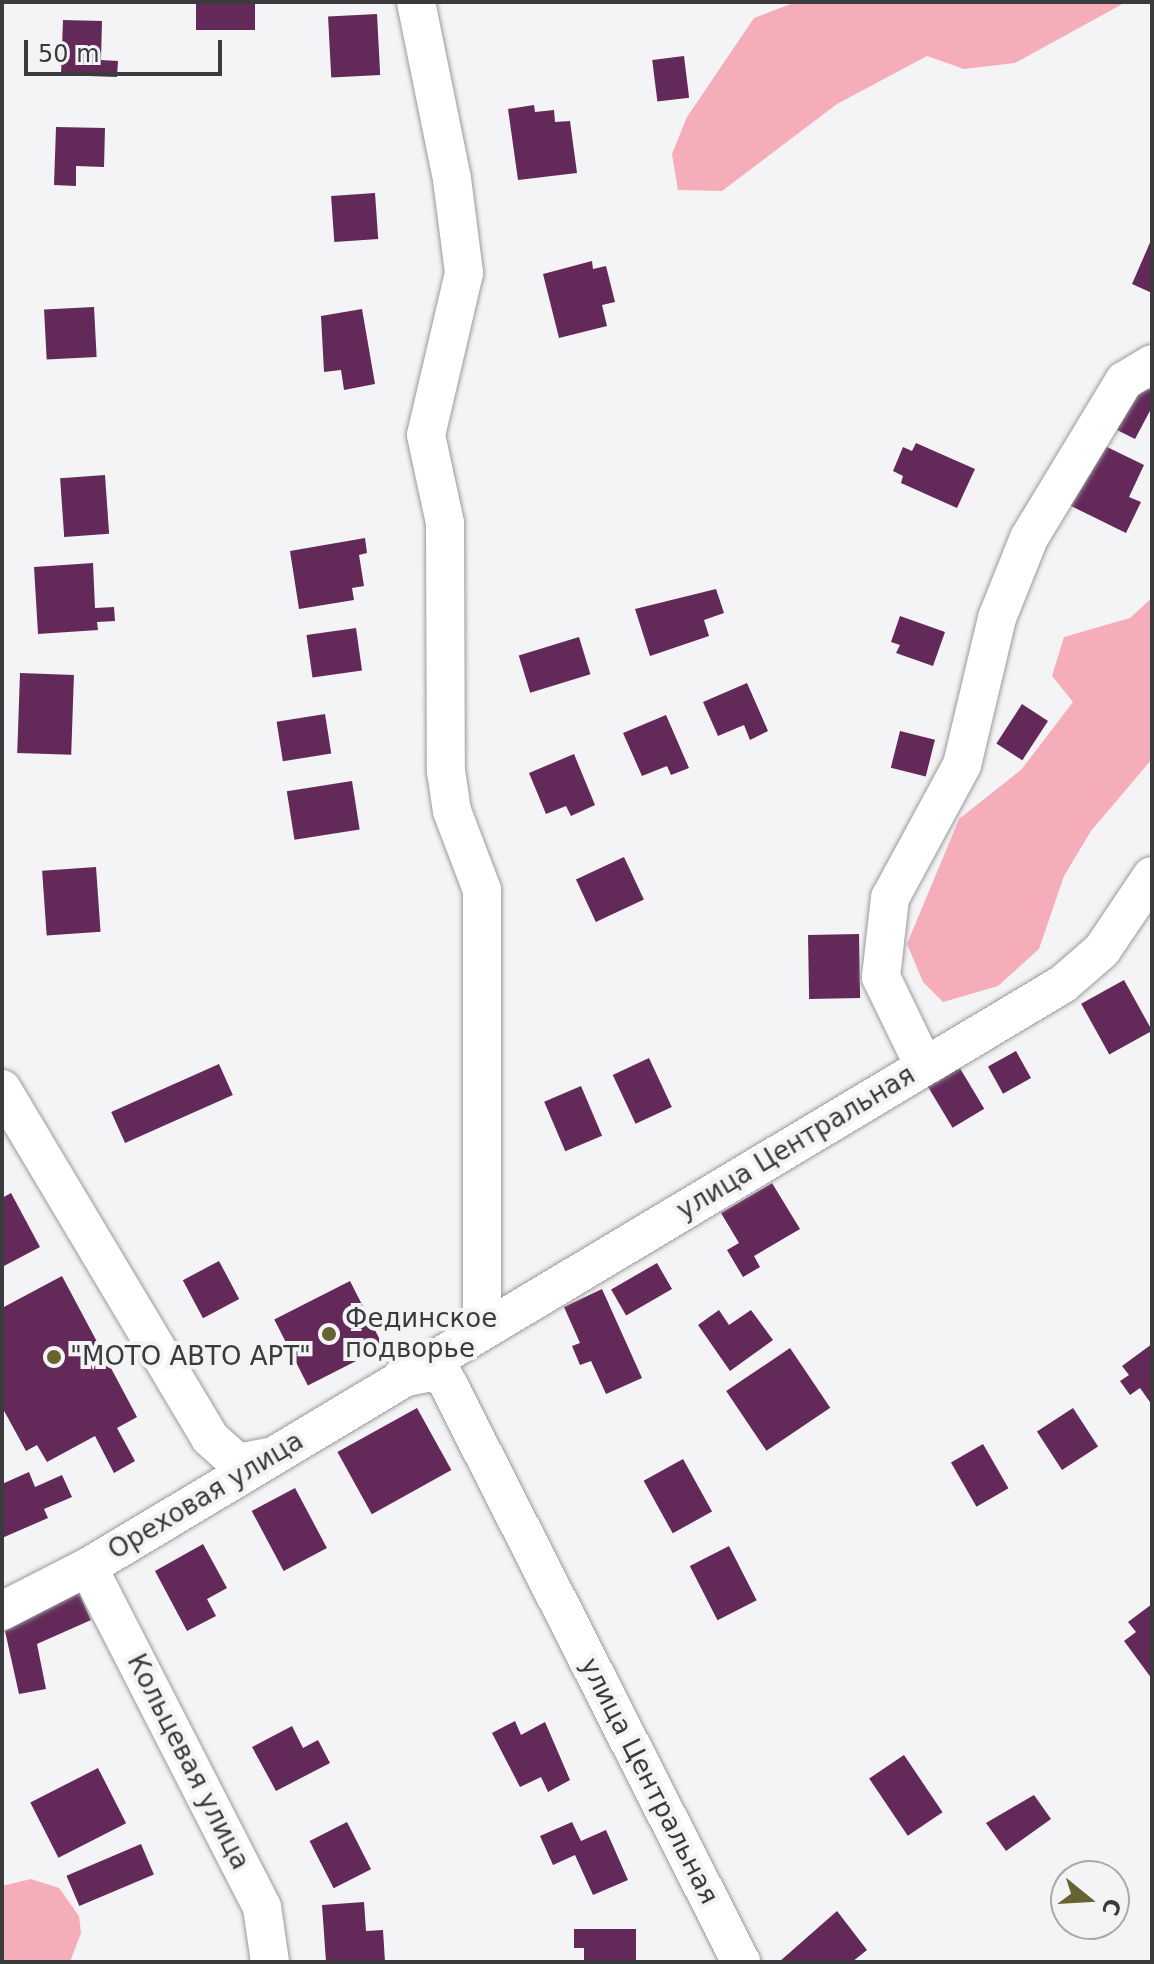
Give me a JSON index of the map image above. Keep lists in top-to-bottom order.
{
  "streets": {
    "street": ["улица Центральная", "Ореховая улица", "Кольцевая улица"]
  },
  "crossings": [
    ["улица Центральная", "Ореховая улица"],
    ["Ореховая улица", "Кольцевая улица"]
  ],
  "places": ["Фединское подворье", "\"МОТО АВТО АРТ\""],
  "scale_bar": "50 m",
  "north": "right"
}
